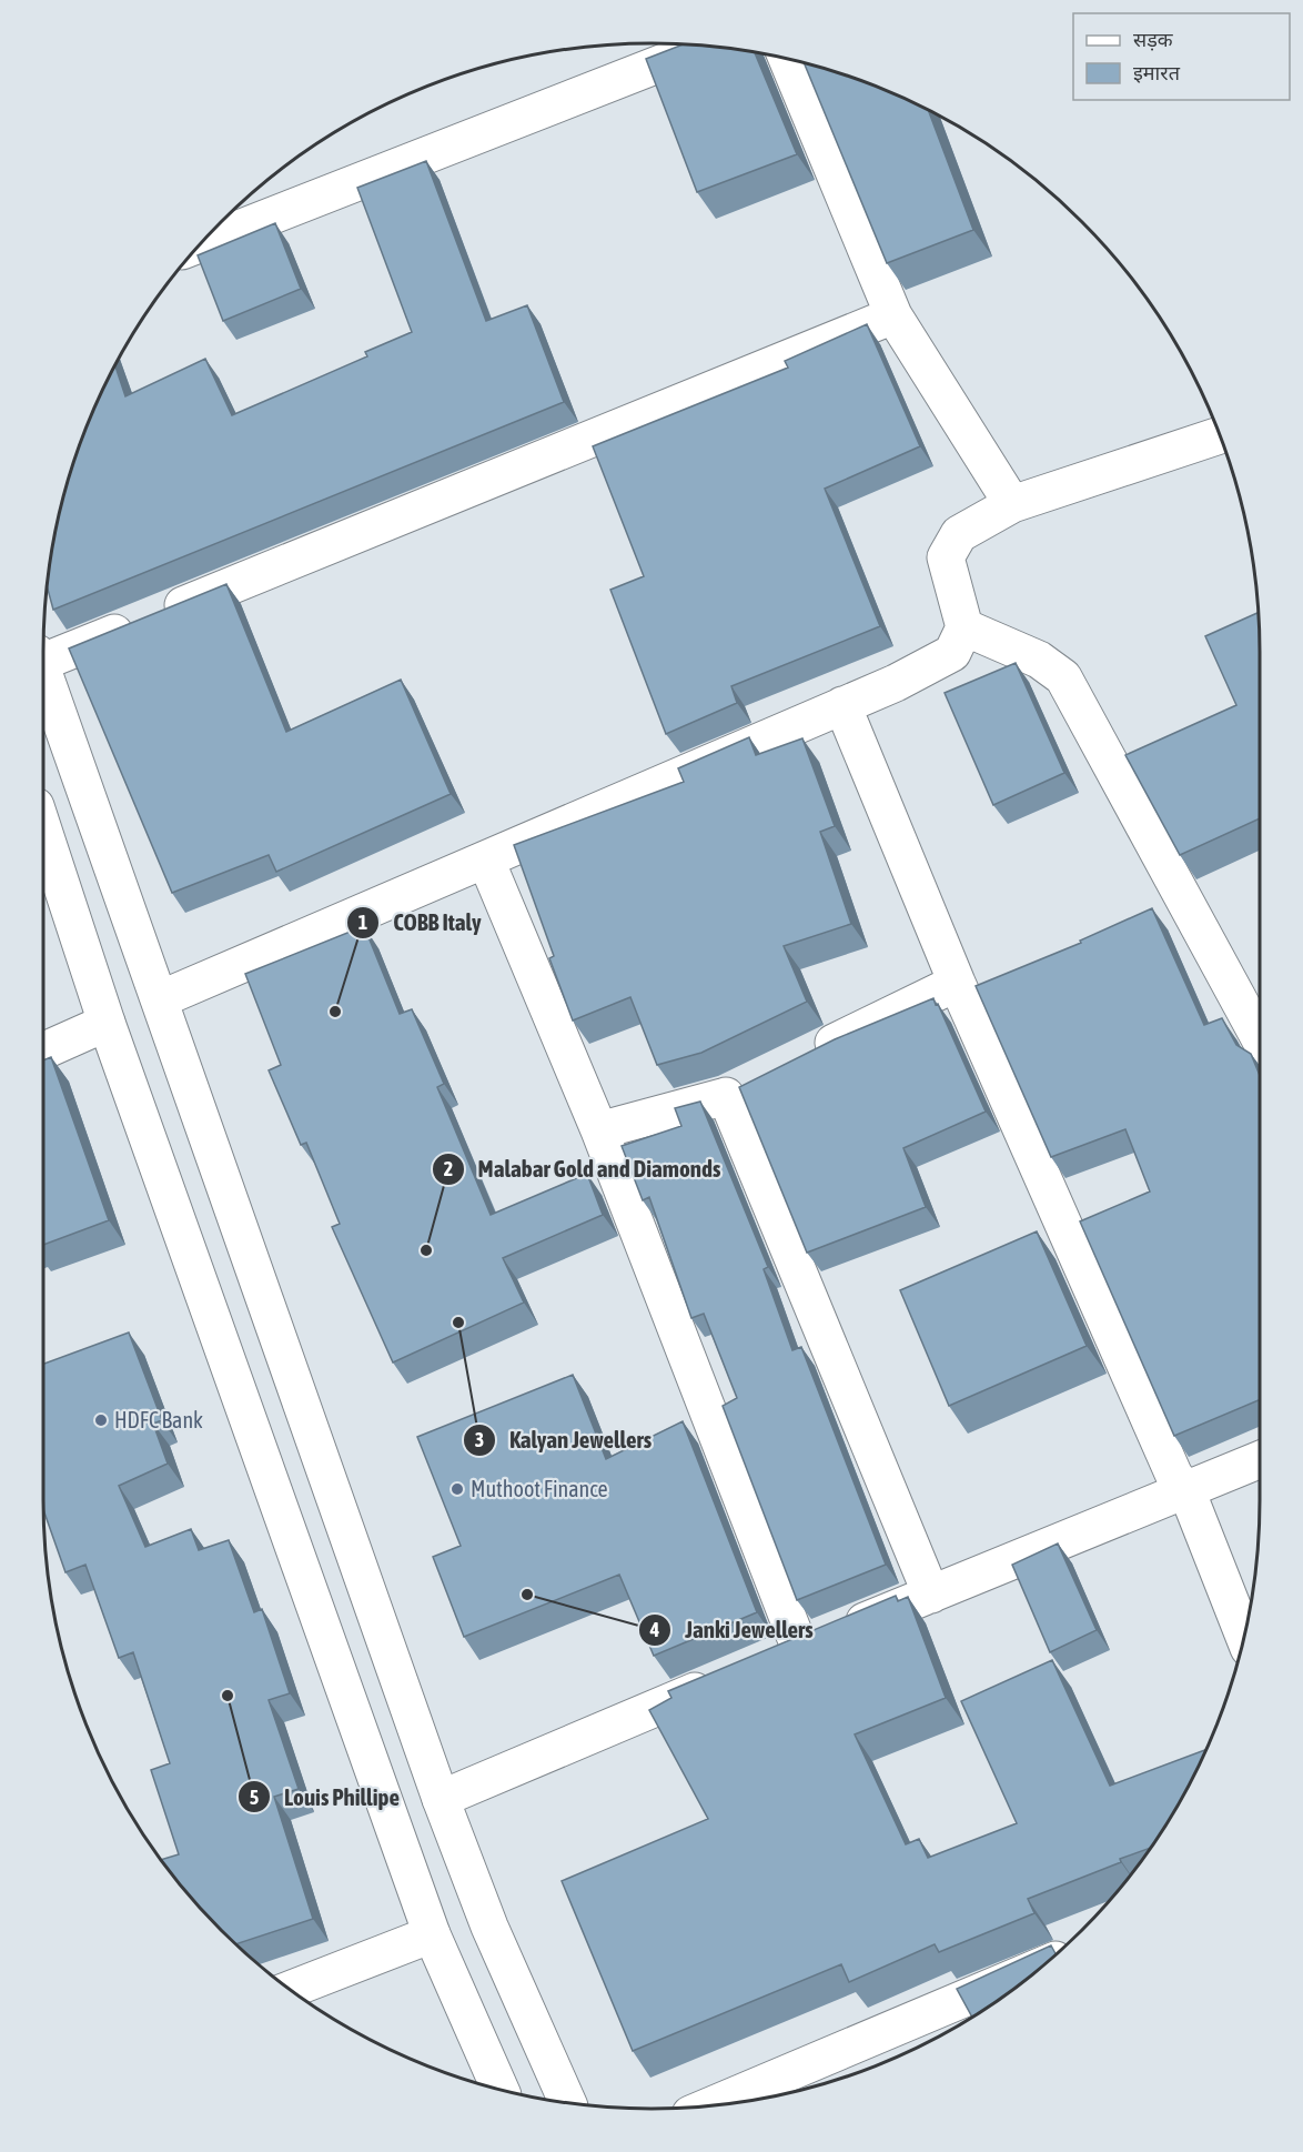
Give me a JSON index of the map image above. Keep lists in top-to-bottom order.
{
  "places": [
    "COBB Italy",
    "Malabar Gold and Diamonds",
    "Kalyan Jewellers",
    "HDFC Bank",
    "Muthoot Finance",
    "Janki Jewellers",
    "Louis Phillipe"
  ],
  "legend": ["सड़क", "इमारत"]
}
